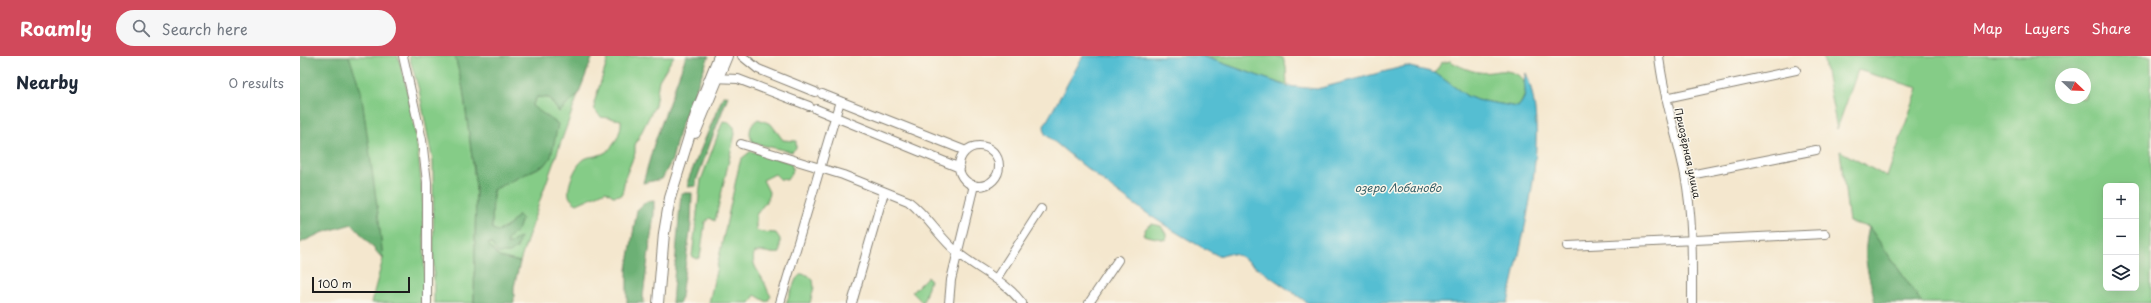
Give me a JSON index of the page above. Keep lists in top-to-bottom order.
{
  "streets": {
    "street": ["Приозёрная улица"]
  },
  "water": ["озеро Лобаново"],
  "scale_bar": "100 m",
  "north": "bottom right",
  "page": {
    "header": "Roamly",
    "search": "Search here",
    "nav": ["Map", "Layers", "Share"],
    "heading": ["Nearby", "0 results"],
    "map_buttons": ["+", "−"],
    "scale": "100 m"
  }
}
